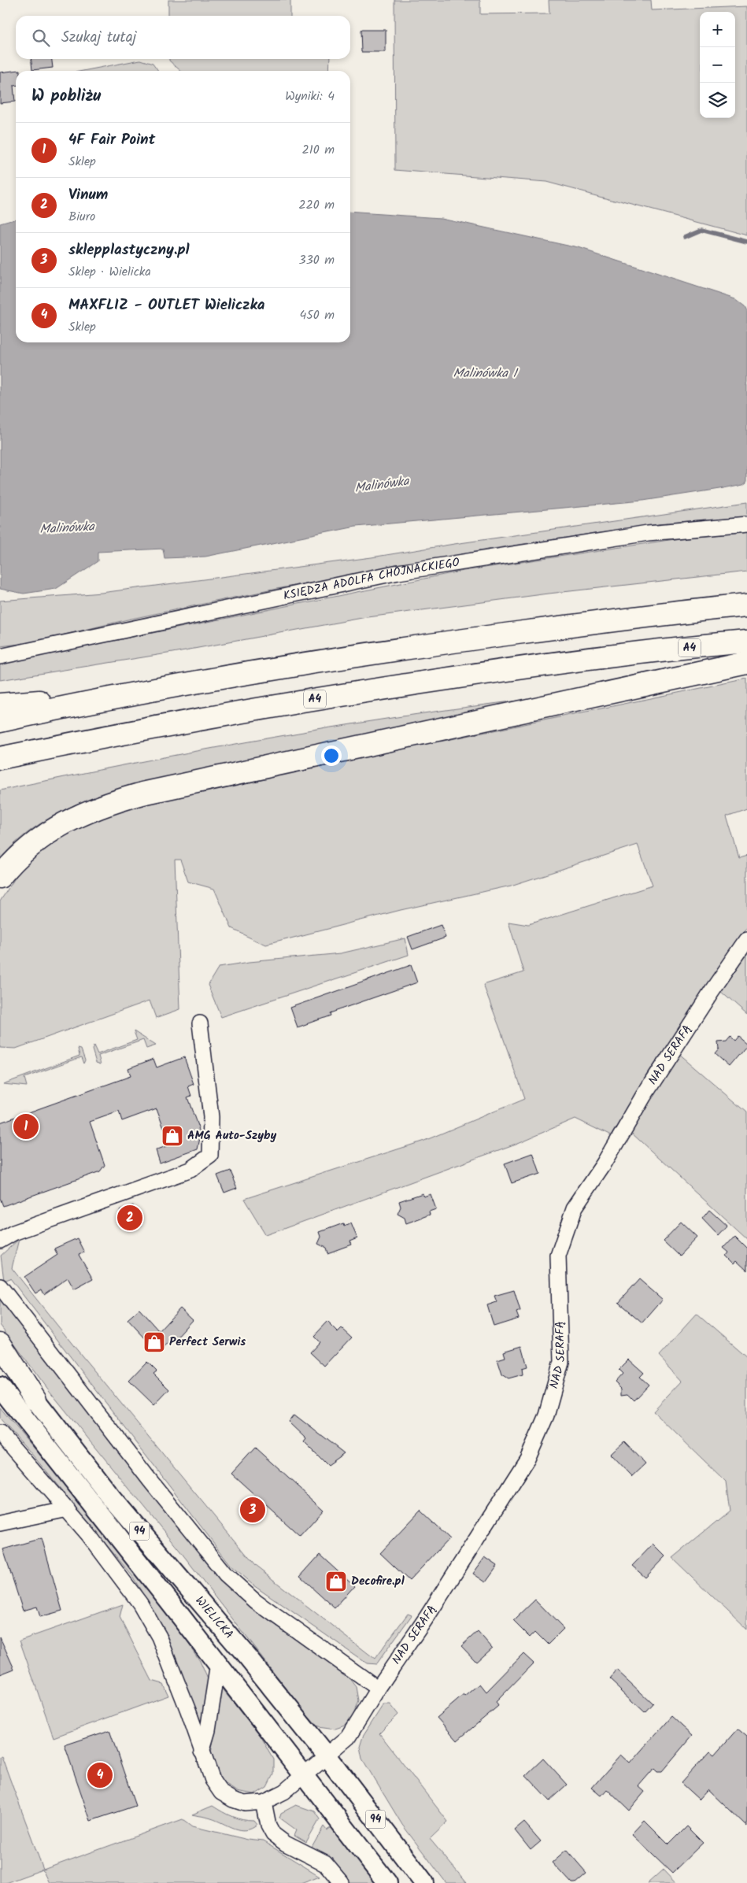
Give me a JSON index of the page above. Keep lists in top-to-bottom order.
{
  "streets": {
    "highway": ["A4"],
    "main road": ["94", "WIELICKA"],
    "street": ["KSIĘDZA ADOLFA CHOJNACKIEGO", "NAD SERAFĄ"]
  },
  "crossings": [
    ["NAD SERAFĄ", "WIELICKA"]
  ],
  "water": ["Malinówka 1", "Malinówka"],
  "places": {
    "shop": ["AMG Auto-Szyby", "Perfect Serwis", "Decofire.pl"]
  },
  "page": {
    "map_buttons": ["+", "−"],
    "search": "Szukaj tutaj",
    "heading": ["W pobliżu", "Wyniki: 4"],
    "list": [
      {
        "mark": "1",
        "name": "4F Fair Point",
        "note": "Sklep",
        "value": "210 m"
      },
      {
        "mark": "2",
        "name": "Vinum",
        "note": "Biuro",
        "value": "220 m"
      },
      {
        "mark": "3",
        "name": "sklepplastyczny.pl",
        "note": "Sklep · Wielicka",
        "value": "330 m"
      },
      {
        "mark": "4",
        "name": "MAXFLIZ - OUTLET Wieliczka",
        "note": "Sklep",
        "value": "450 m"
      }
    ],
    "pins": [
      "1",
      "2",
      "3",
      "4"
    ]
  }
}
